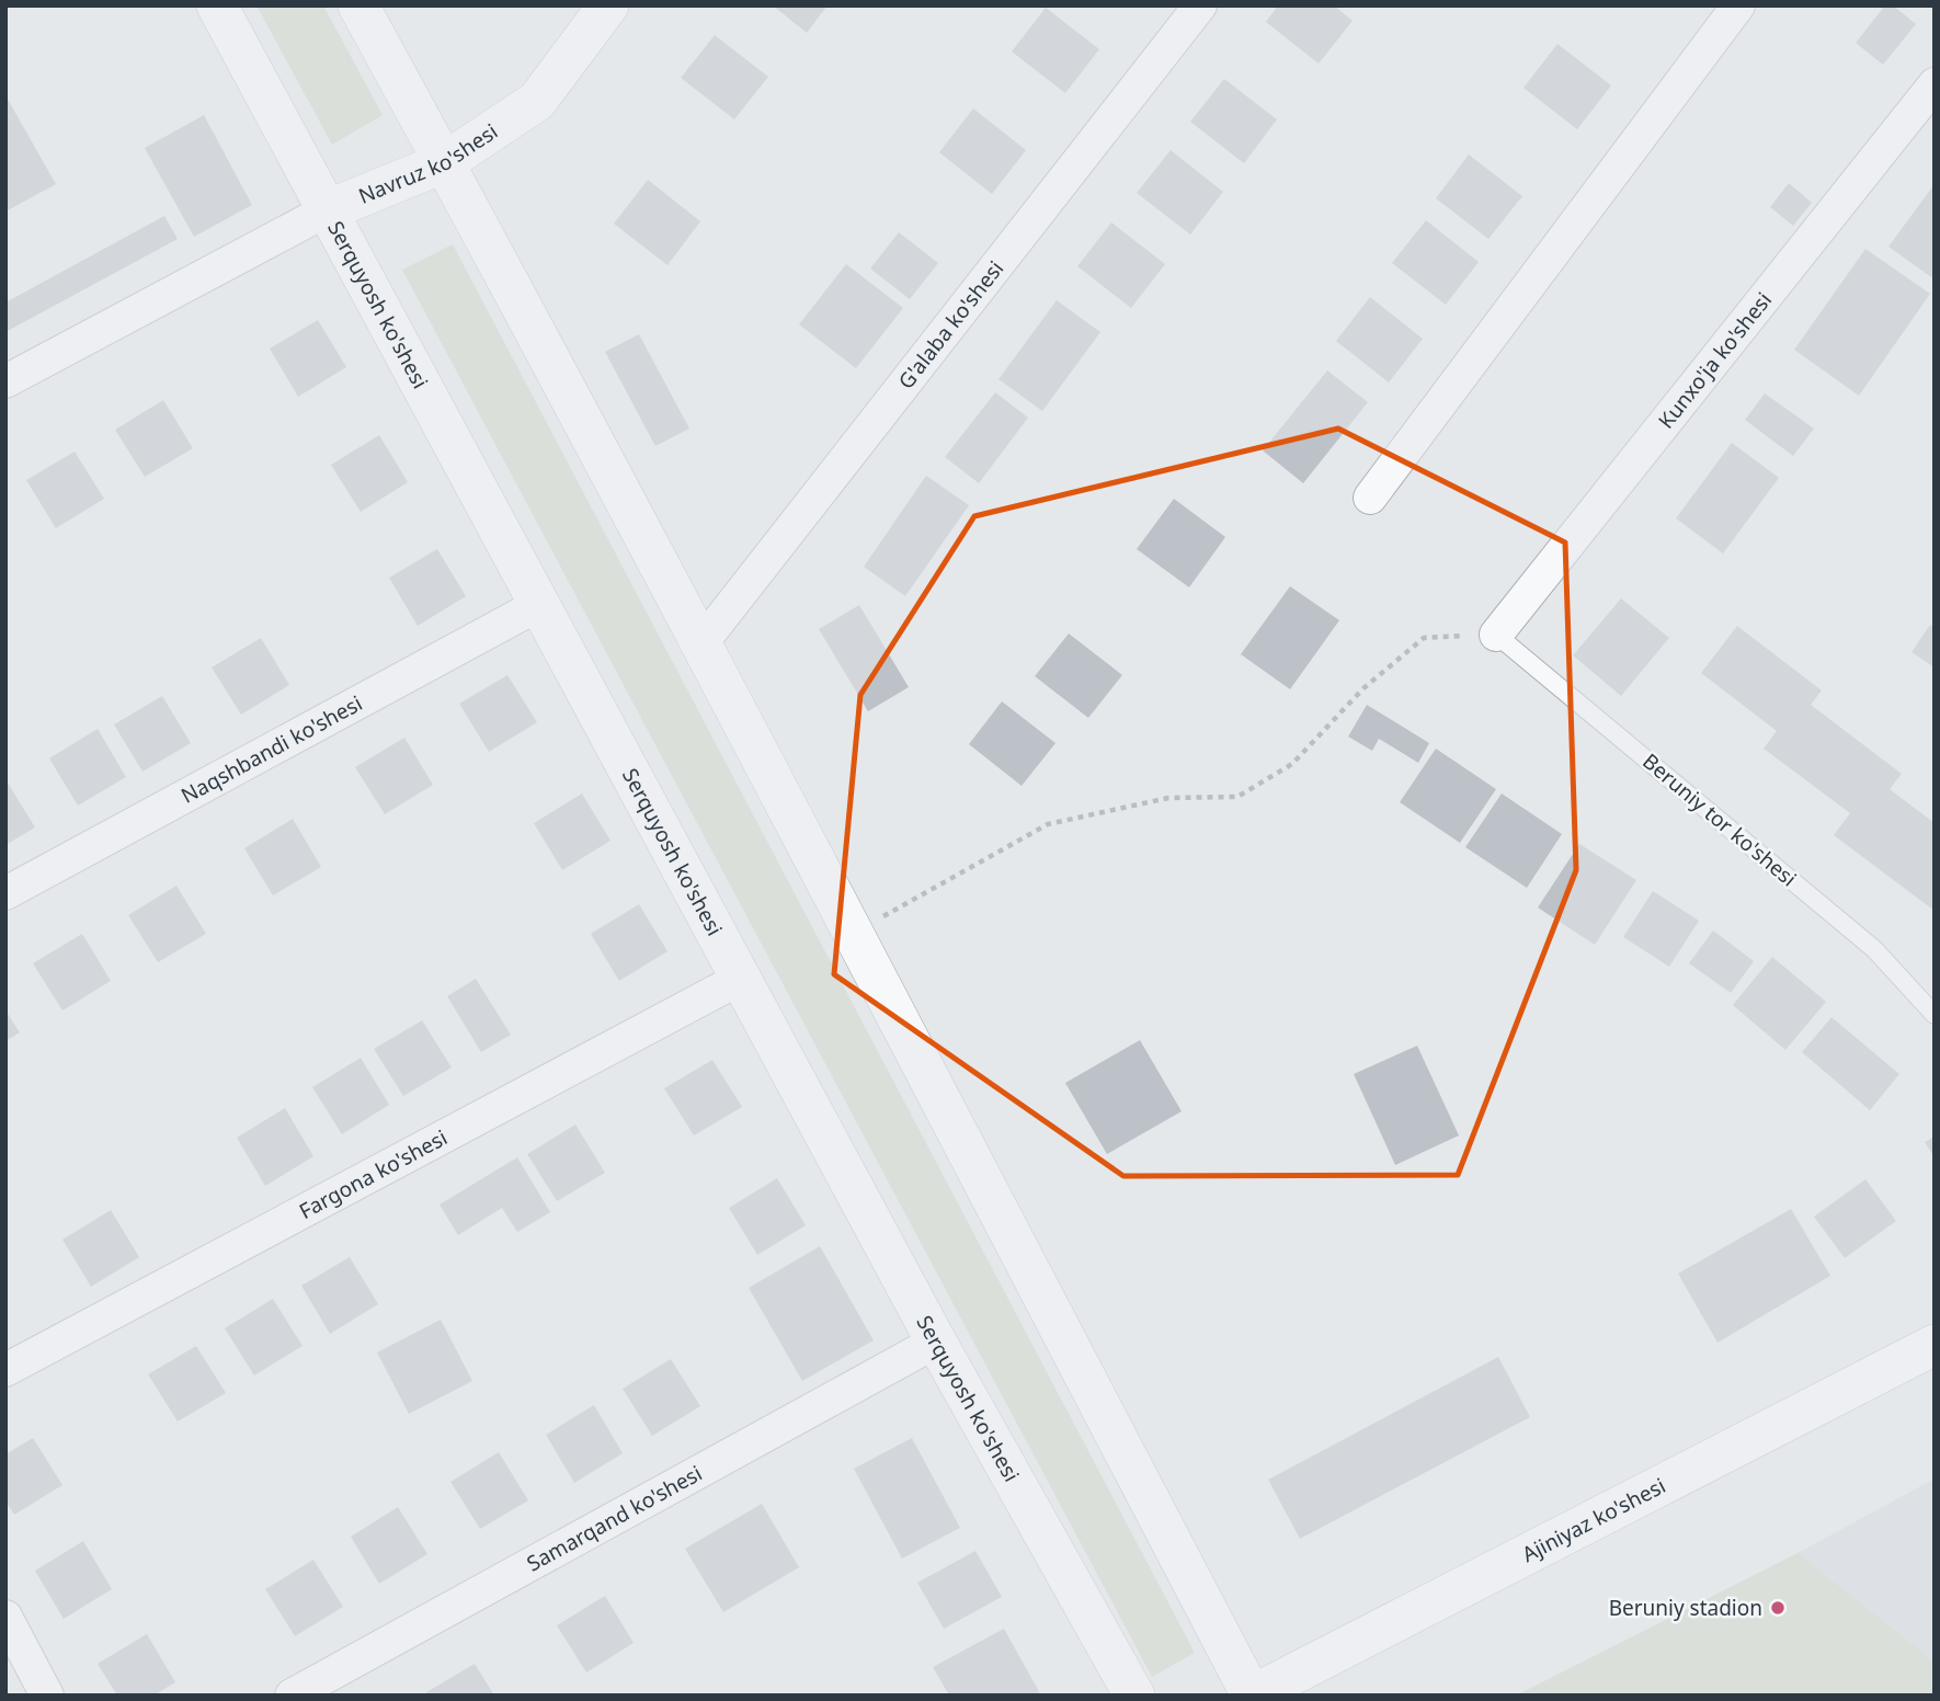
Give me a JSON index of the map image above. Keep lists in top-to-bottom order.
{
  "streets": {
    "street": [
      "Navruz ko'shesi",
      "Serquyosh ko'shesi",
      "G'alaba ko'shesi",
      "Kunxo'ja ko'shesi",
      "Naqshbandi ko'shesi",
      "Fargona ko'shesi",
      "Samarqand ko'shesi",
      "Ajiniyaz ko'shesi"
    ],
    "lane": ["Beruniy tor ko'shesi"]
  },
  "crossings": [
    ["Navruz ko'shesi", "Serquyosh ko'shesi"],
    ["Serquyosh ko'shesi", "Naqshbandi ko'shesi"],
    ["Serquyosh ko'shesi", "Fargona ko'shesi"],
    ["Serquyosh ko'shesi", "Samarqand ko'shesi"],
    ["Kunxo'ja ko'shesi", "Beruniy tor ko'shesi"]
  ],
  "places": ["Beruniy stadion"]
}
